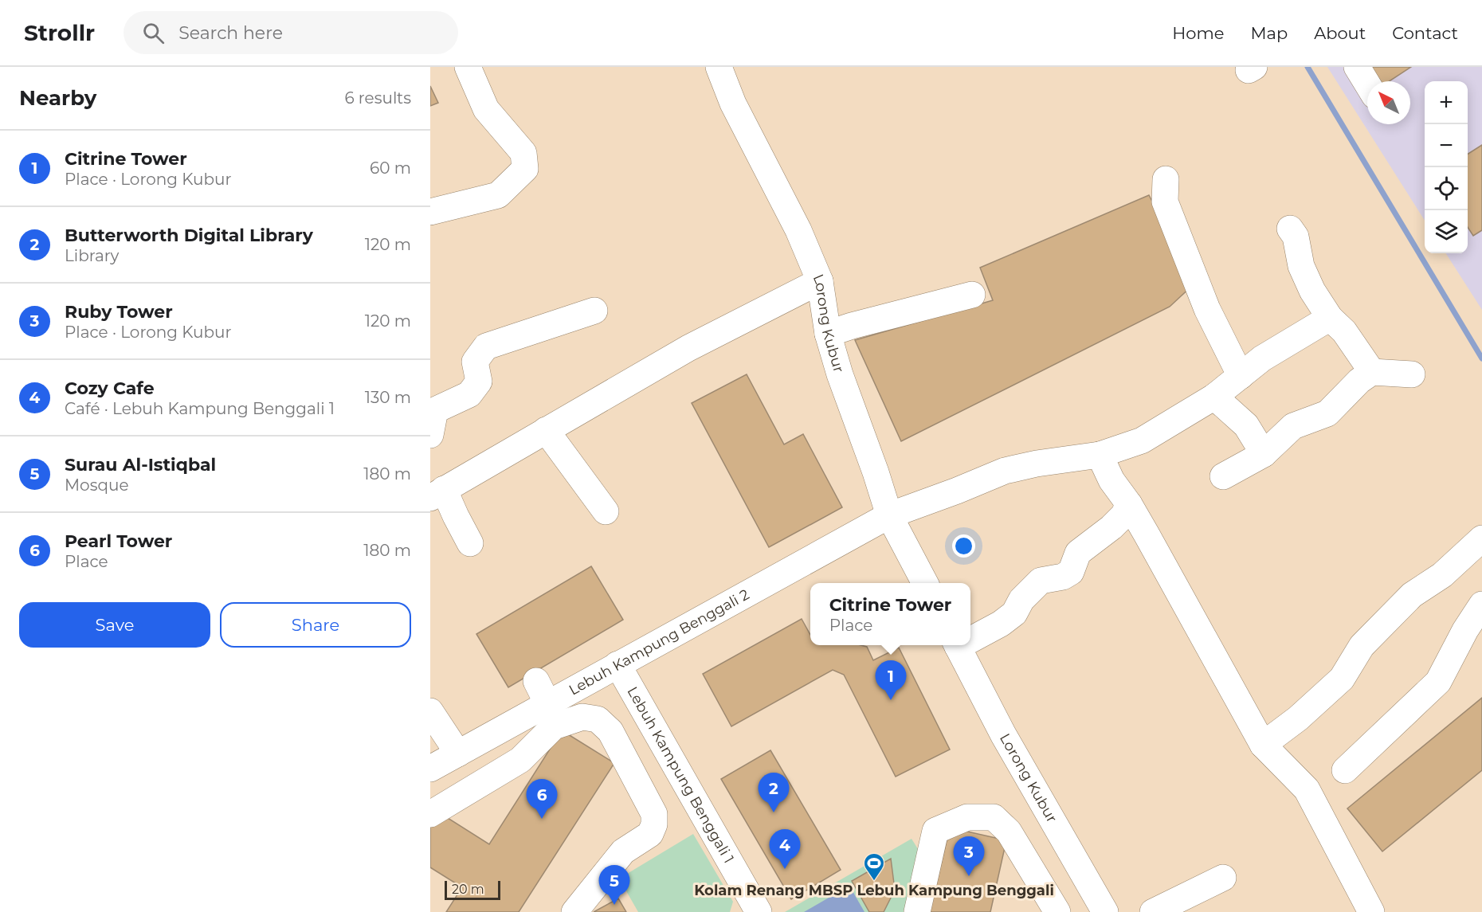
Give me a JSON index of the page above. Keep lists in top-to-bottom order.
{
  "streets": {
    "street": ["Lorong Kubur", "Lebuh Kampung Benggali 2", "Lebuh Kampung Benggali 1"]
  },
  "crossings": [
    ["Lorong Kubur", "Lebuh Kampung Benggali 2"],
    ["Lebuh Kampung Benggali 2", "Lebuh Kampung Benggali 1"]
  ],
  "places": {
    "sports": ["Kolam Renang MBSP Lebuh Kampung Benggali"]
  },
  "scale_bar": "20 m",
  "north": "top left",
  "page": {
    "header": "Strollr",
    "search": "Search here",
    "nav": [
      "Home",
      "Map",
      "About",
      "Contact"
    ],
    "heading": ["Nearby", "6 results"],
    "map_buttons": ["+", "−"],
    "list": [
      {
        "mark": "1",
        "name": "Citrine Tower",
        "note": "Place · Lorong Kubur",
        "value": "60 m"
      },
      {
        "mark": "2",
        "name": "Butterworth Digital Library",
        "note": "Library",
        "value": "120 m"
      },
      {
        "mark": "3",
        "name": "Ruby Tower",
        "note": "Place · Lorong Kubur",
        "value": "120 m"
      },
      {
        "mark": "4",
        "name": "Cozy Cafe",
        "note": "Café · Lebuh Kampung Benggali 1",
        "value": "130 m"
      },
      {
        "mark": "5",
        "name": "Surau Al-Istiqbal",
        "note": "Mosque",
        "value": "180 m"
      },
      {
        "mark": "6",
        "name": "Pearl Tower",
        "note": "Place",
        "value": "180 m"
      }
    ],
    "popup": ["Citrine Tower", "Place"],
    "buttons": ["Save", "Share"],
    "pins": [
      "1",
      "2",
      "6",
      "4",
      "3",
      "5"
    ],
    "scale": "20 m"
  }
}
